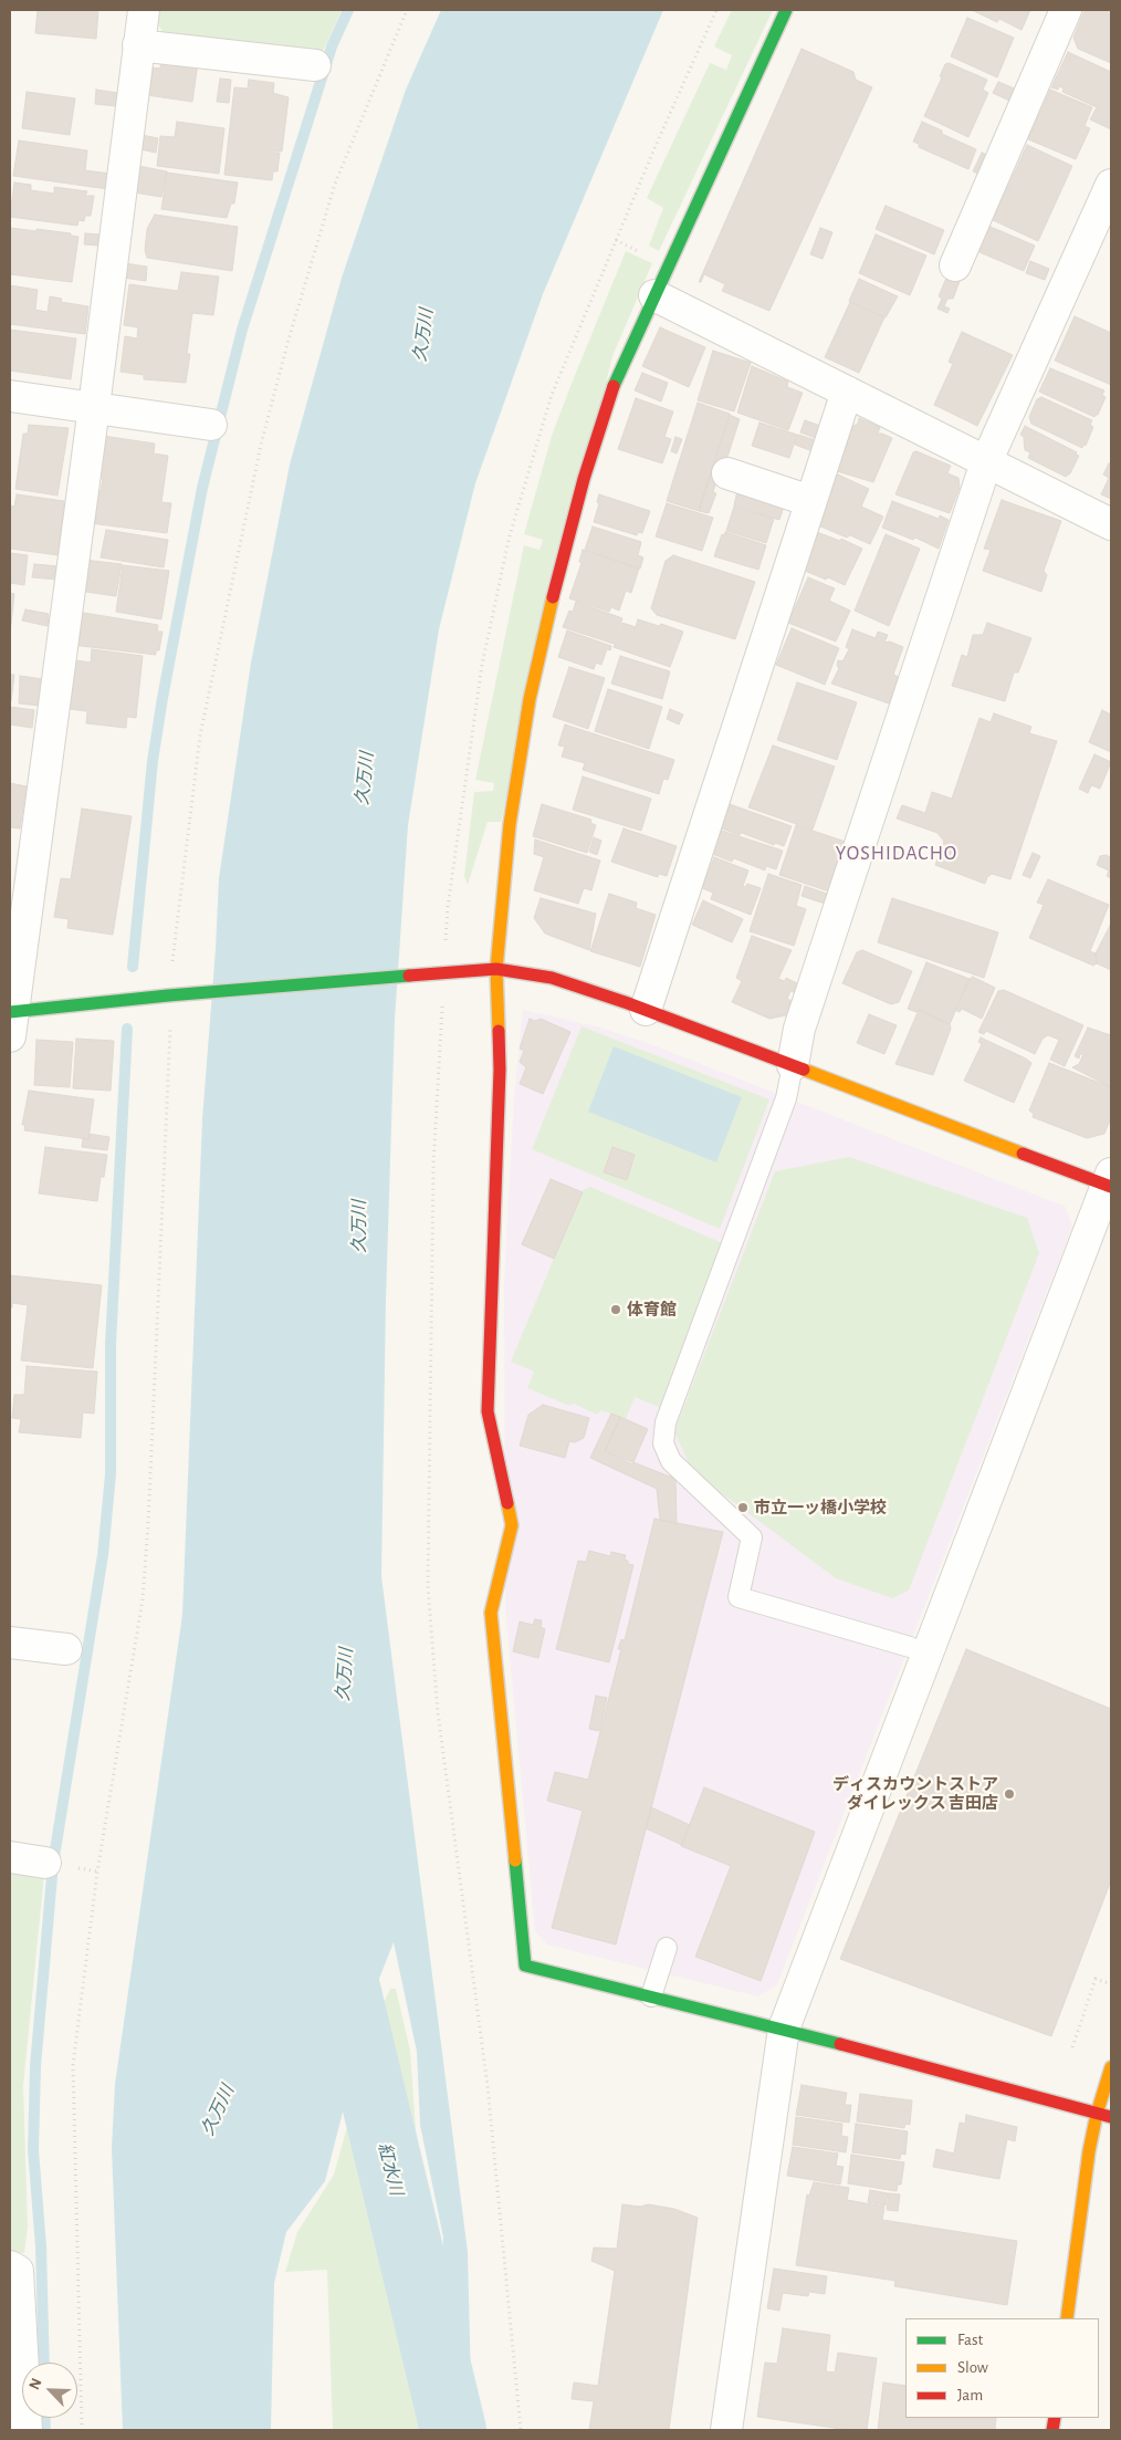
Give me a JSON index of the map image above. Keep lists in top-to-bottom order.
{
  "districts": ["YOSHIDACHO"],
  "water": ["久万川", "紅水川"],
  "places": ["体育館", "市立一ッ橋小学校", "ディスカウントストア ダイレックス 吉田店"],
  "legend": ["Fast", "Slow", "Jam"],
  "north": "top left"
}
